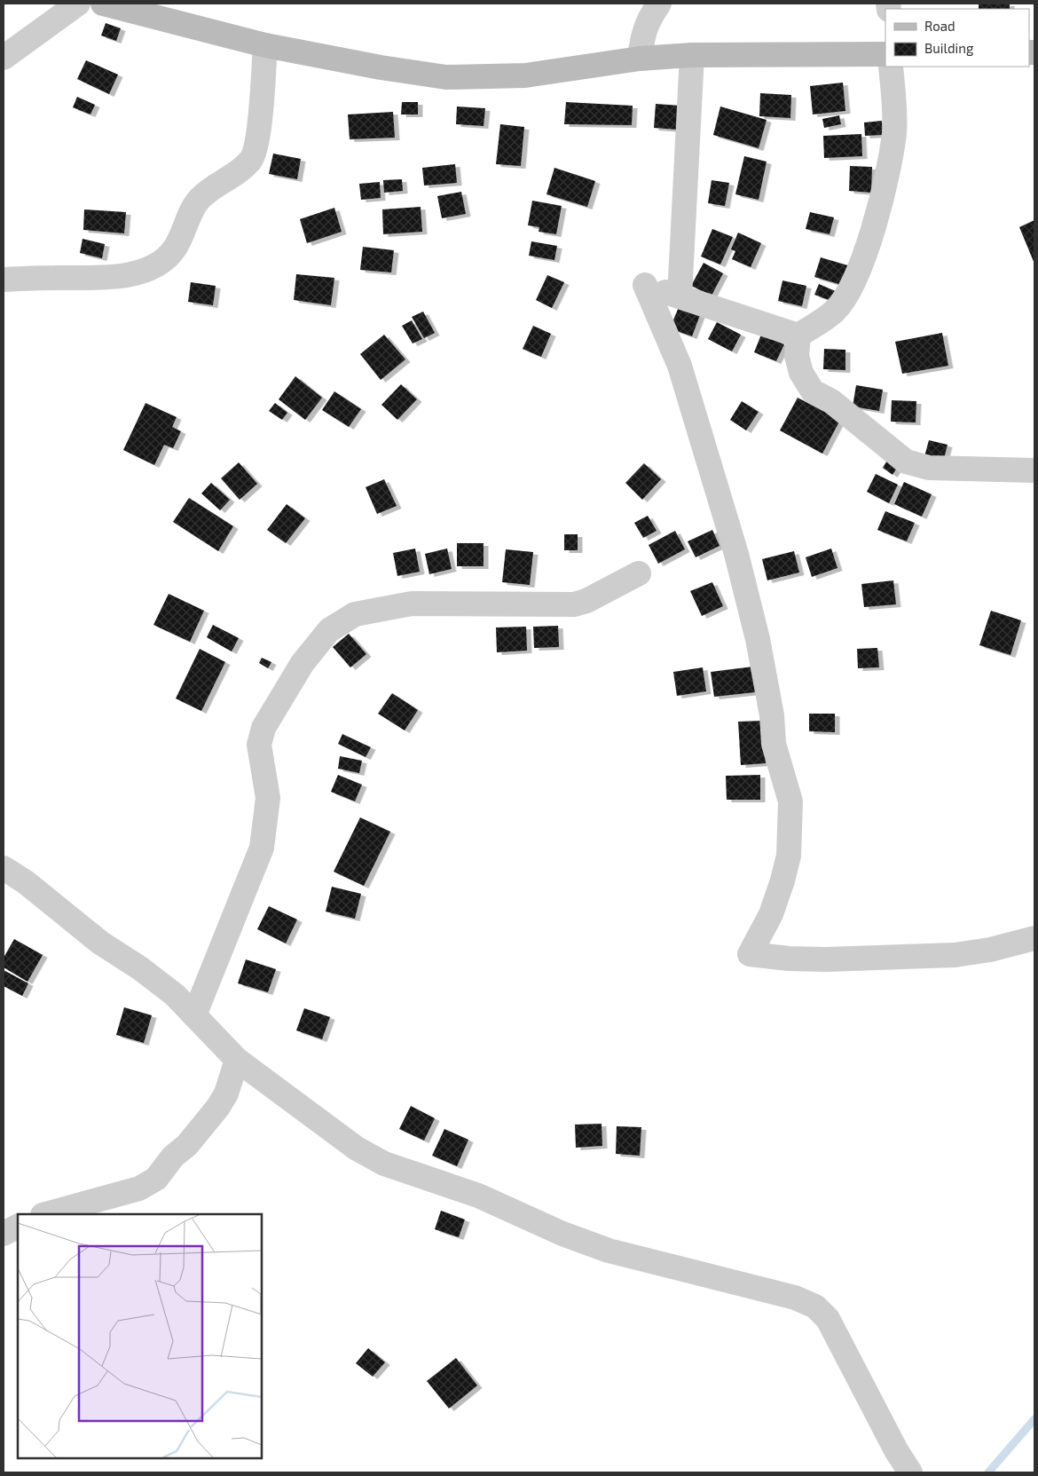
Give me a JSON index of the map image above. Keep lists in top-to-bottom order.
{
  "legend": ["Road", "Building"]
}
